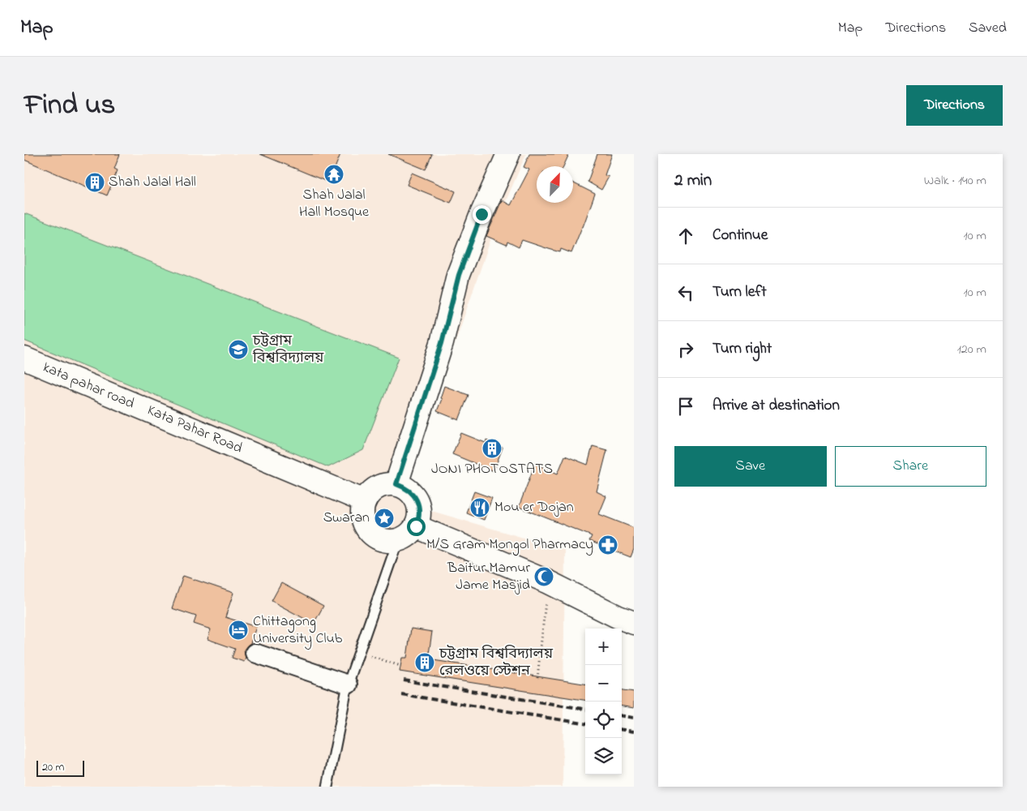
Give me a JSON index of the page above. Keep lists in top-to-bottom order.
{
  "streets": {
    "street": ["kata pahar road", "Kata Pahar Road"]
  },
  "crossings": [
    ["kata pahar road", "Kata Pahar Road"]
  ],
  "places": {
    "temple": ["Shah Jalal Hall Mosque"],
    "building": ["Shah Jalal Hall", "JONI PHOTOSTATS", "চট্টগ্রাম বিশ্ববিদ্যালয় রেলওয়ে স্টেশন"],
    "school or university": ["চট্টগ্রাম বিশ্ববিদ্যালয়"],
    "restaurant": ["Mou er Dojan"],
    "place": ["Swaran"],
    "pharmacy": ["M/S Gram Mongol Pharmacy"],
    "mosque": ["Baitur Mamur Jame Masjid"],
    "hotel": ["Chittagong University Club"]
  },
  "scale_bar": "20 m",
  "north": "top right",
  "page": {
    "header": "Map",
    "nav": ["Map", "Directions", "Saved"],
    "title": "Find us",
    "buttons": [
      "Directions",
      ["Save", "Share"]
    ],
    "heading": ["2 min", "Walk · 140 m"],
    "list": [
      ["Continue", "10 m"],
      ["Turn left", "10 m"],
      ["Turn right", "120 m"],
      "Arrive at destination"
    ],
    "map_buttons": ["+", "−"],
    "scale": "20 m"
  }
}
